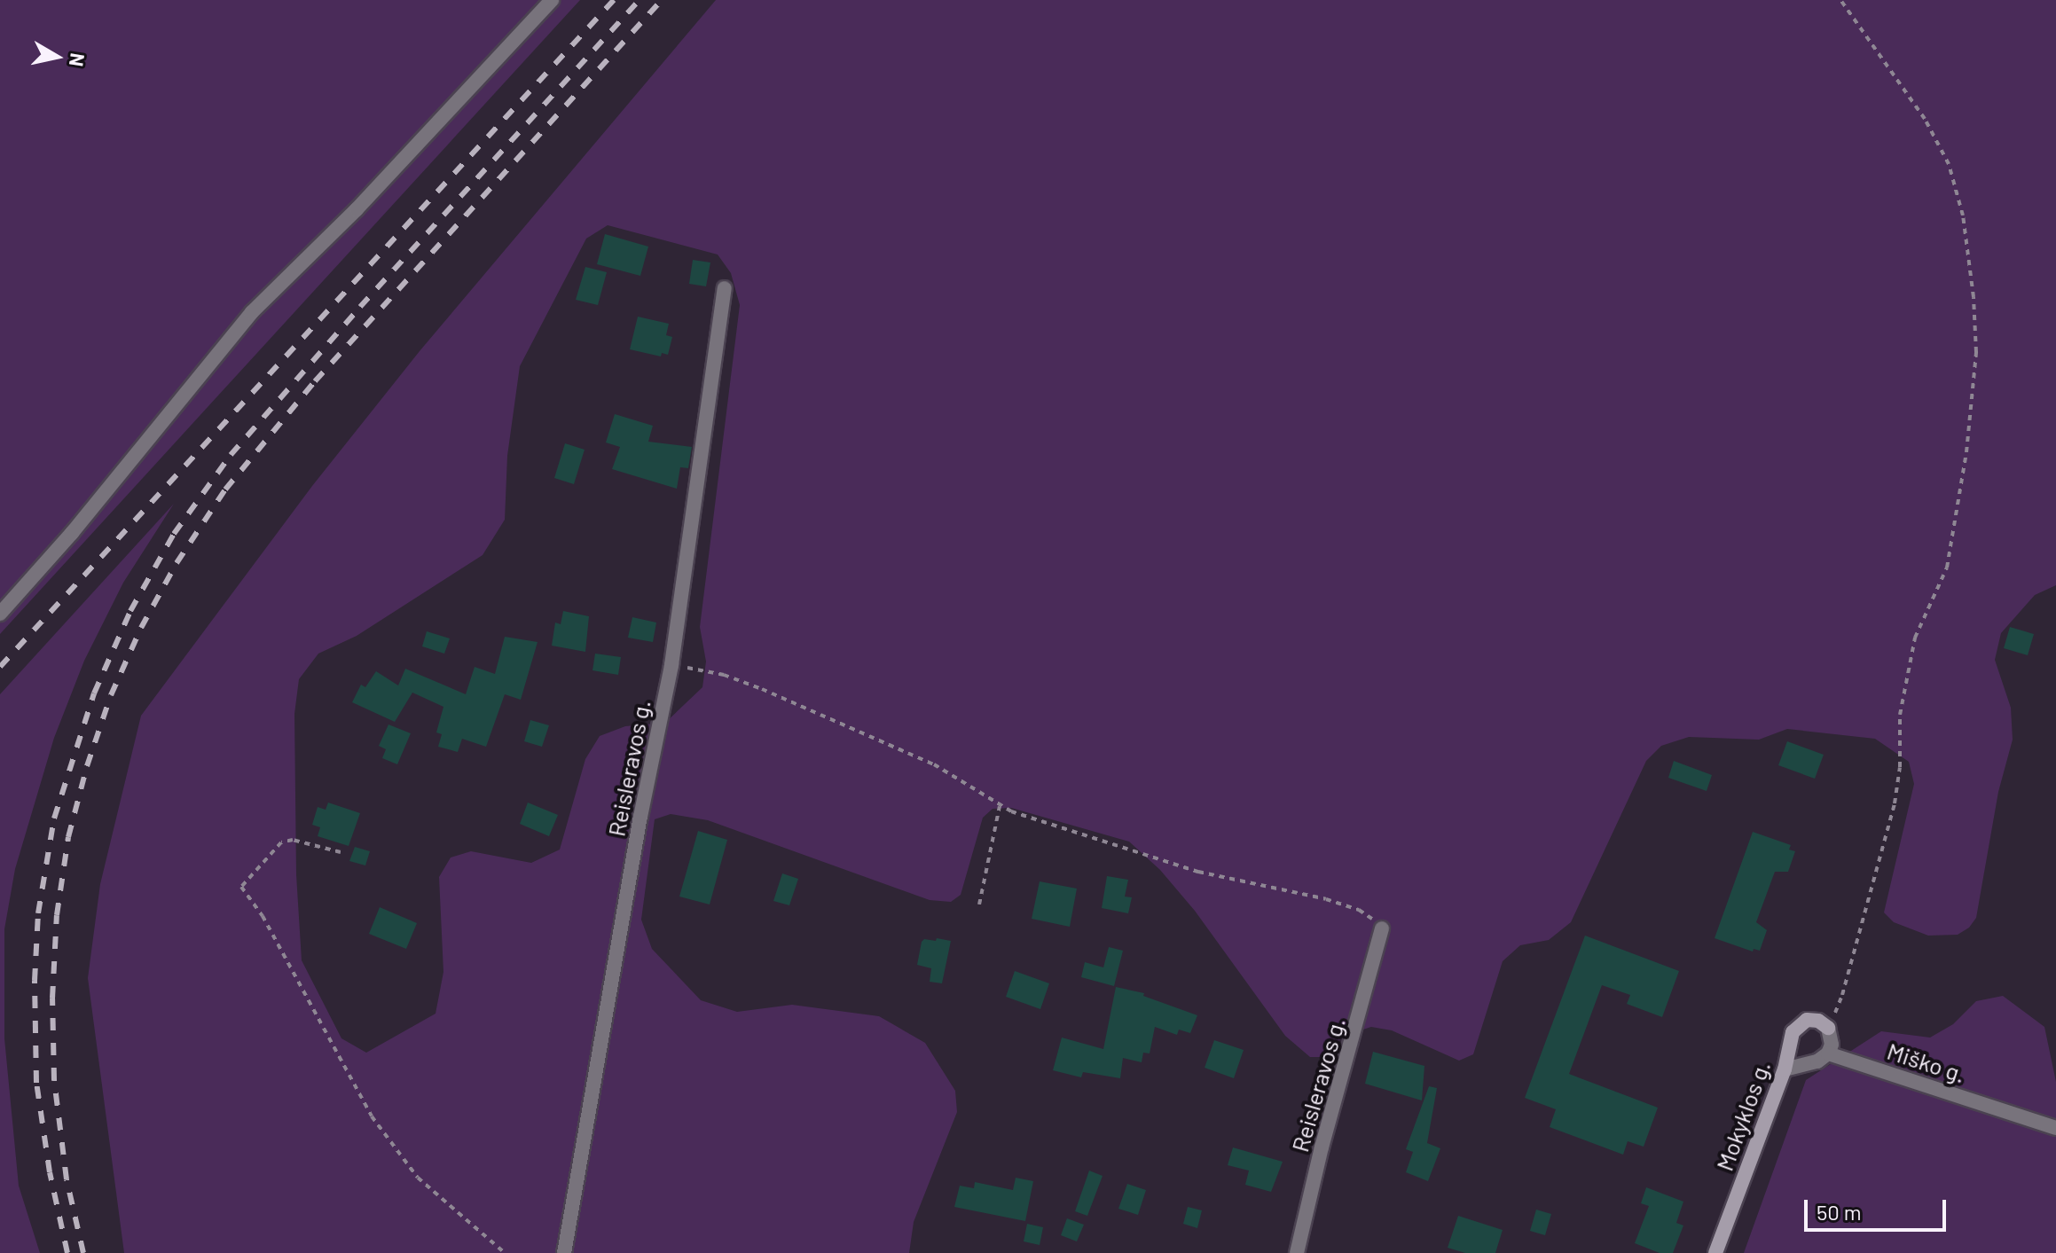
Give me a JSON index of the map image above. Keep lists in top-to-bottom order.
{
  "streets": {
    "main road": ["Mokyklos g."],
    "street": ["Reisleravos g.", "Miško g."]
  },
  "scale_bar": "50 m",
  "north": "right"
}
